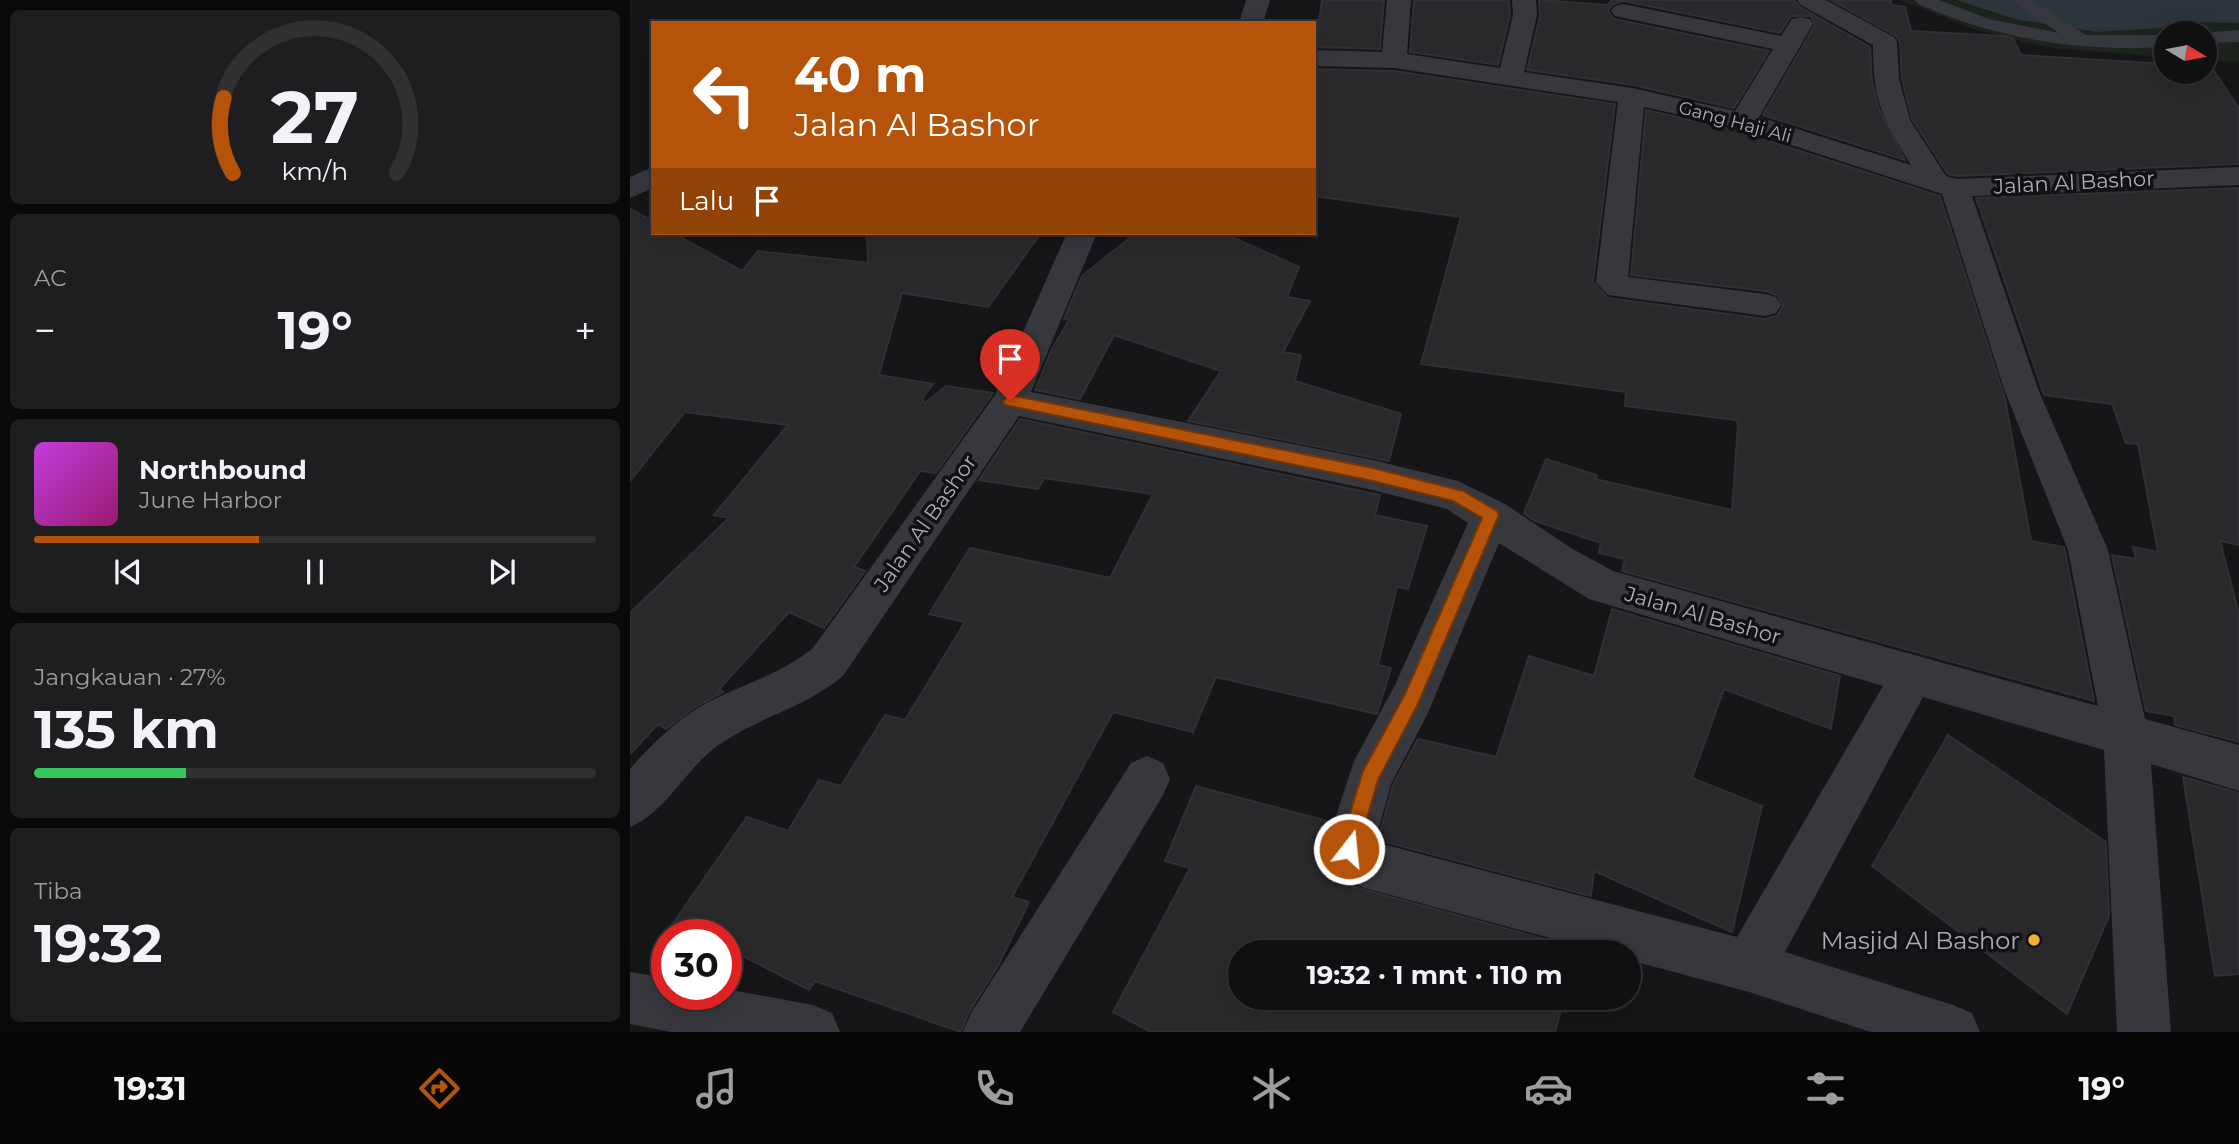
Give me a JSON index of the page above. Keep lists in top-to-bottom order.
{
  "streets": {
    "street": ["Gang Haji Ali", "Jalan Al Bashor"]
  },
  "crossings": [
    ["Gang Haji Ali", "Jalan Al Bashor"]
  ],
  "places": ["Masjid Al Bashor"],
  "north": "right",
  "page": {
    "turn": ["40 m", "Jalan Al Bashor"],
    "then": "Lalu",
    "tile": [
      "AC",
      ["Jangkauan · 27%", "135 km"],
      ["Tiba", "19:32"]
    ],
    "heat": ["−", "19°", "+"],
    "song": ["Northbound", "June Harbor"],
    "limit": "30",
    "trip": "19:32 · 1 mnt · 110 m",
    "tabs": ["19:31", "19°"],
    "gauge": ["27", "km/h"]
  }
}
